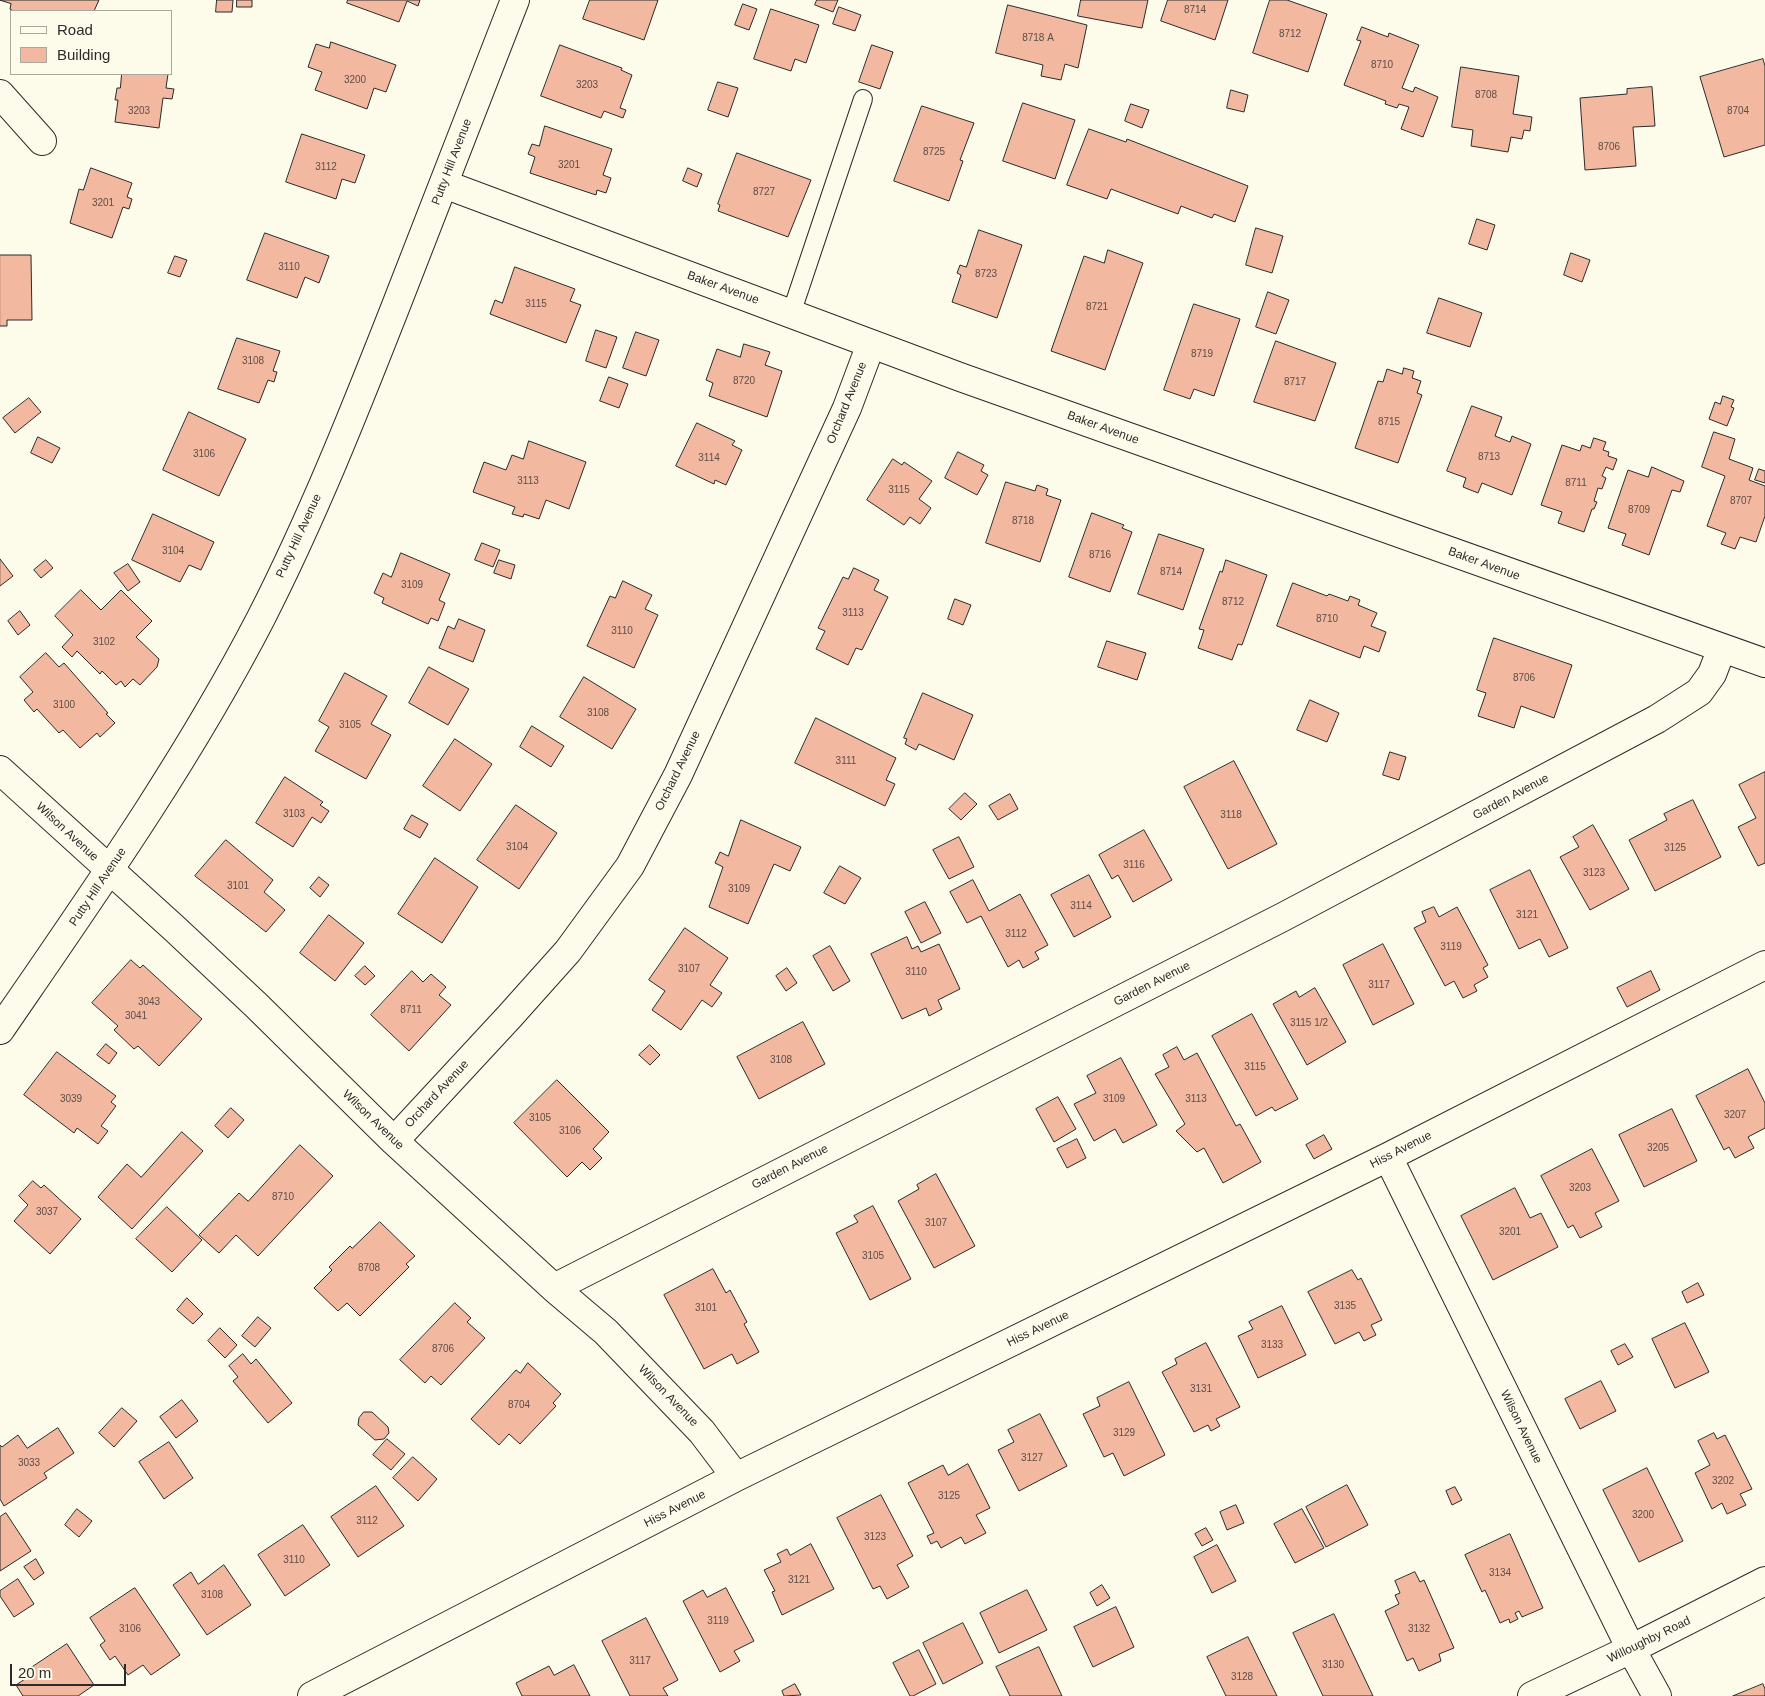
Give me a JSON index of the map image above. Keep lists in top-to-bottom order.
{
  "streets": {
    "street": [
      "Putty Hill Avenue",
      "Baker Avenue",
      "Orchard Avenue",
      "Garden Avenue",
      "Wilson Avenue",
      "Hiss Avenue",
      "Willoughby Road"
    ]
  },
  "crossings": [
    ["Putty Hill Avenue", "Baker Avenue"],
    ["Putty Hill Avenue", "Wilson Avenue"],
    ["Baker Avenue", "Orchard Avenue"],
    ["Baker Avenue", "Garden Avenue"],
    ["Orchard Avenue", "Wilson Avenue"],
    ["Garden Avenue", "Wilson Avenue"],
    ["Wilson Avenue", "Hiss Avenue"],
    ["Wilson Avenue", "Willoughby Road"]
  ],
  "house_numbers": [
    "8714",
    "8712",
    "8718 A",
    "8710",
    "3200",
    "3203",
    "8708",
    "3203",
    "8704",
    "8706",
    "8725",
    "3201",
    "3112",
    "8727",
    "3201",
    "3110",
    "8723",
    "3115",
    "8721",
    "8719",
    "3108",
    "8720",
    "8717",
    "8715",
    "3106",
    "8713",
    "3114",
    "3113",
    "8711",
    "3115",
    "8707",
    "8709",
    "8718",
    "3104",
    "8716",
    "8714",
    "3109",
    "8712",
    "3113",
    "8710",
    "3110",
    "3102",
    "8706",
    "3100",
    "3108",
    "3105",
    "3111",
    "3103",
    "3118",
    "3104",
    "3125",
    "3116",
    "3123",
    "3101",
    "3109",
    "3114",
    "3121",
    "3112",
    "3119",
    "3107",
    "3110",
    "3117",
    "3043",
    "8711",
    "3041",
    "3115 1/2",
    "3108",
    "3115",
    "3039",
    "3109",
    "3113",
    "3207",
    "3105",
    "3106",
    "3205",
    "3203",
    "8710",
    "3037",
    "3107",
    "3201",
    "3105",
    "8708",
    "3135",
    "3101",
    "3133",
    "8706",
    "3131",
    "8704",
    "3129",
    "3127",
    "3033",
    "3202",
    "3125",
    "3200",
    "3112",
    "3123",
    "3110",
    "3134",
    "3121",
    "3108",
    "3119",
    "3106",
    "3132",
    "3117",
    "3130",
    "3128"
  ],
  "legend": ["Road", "Building"],
  "scale_bar": "20 m"
}
